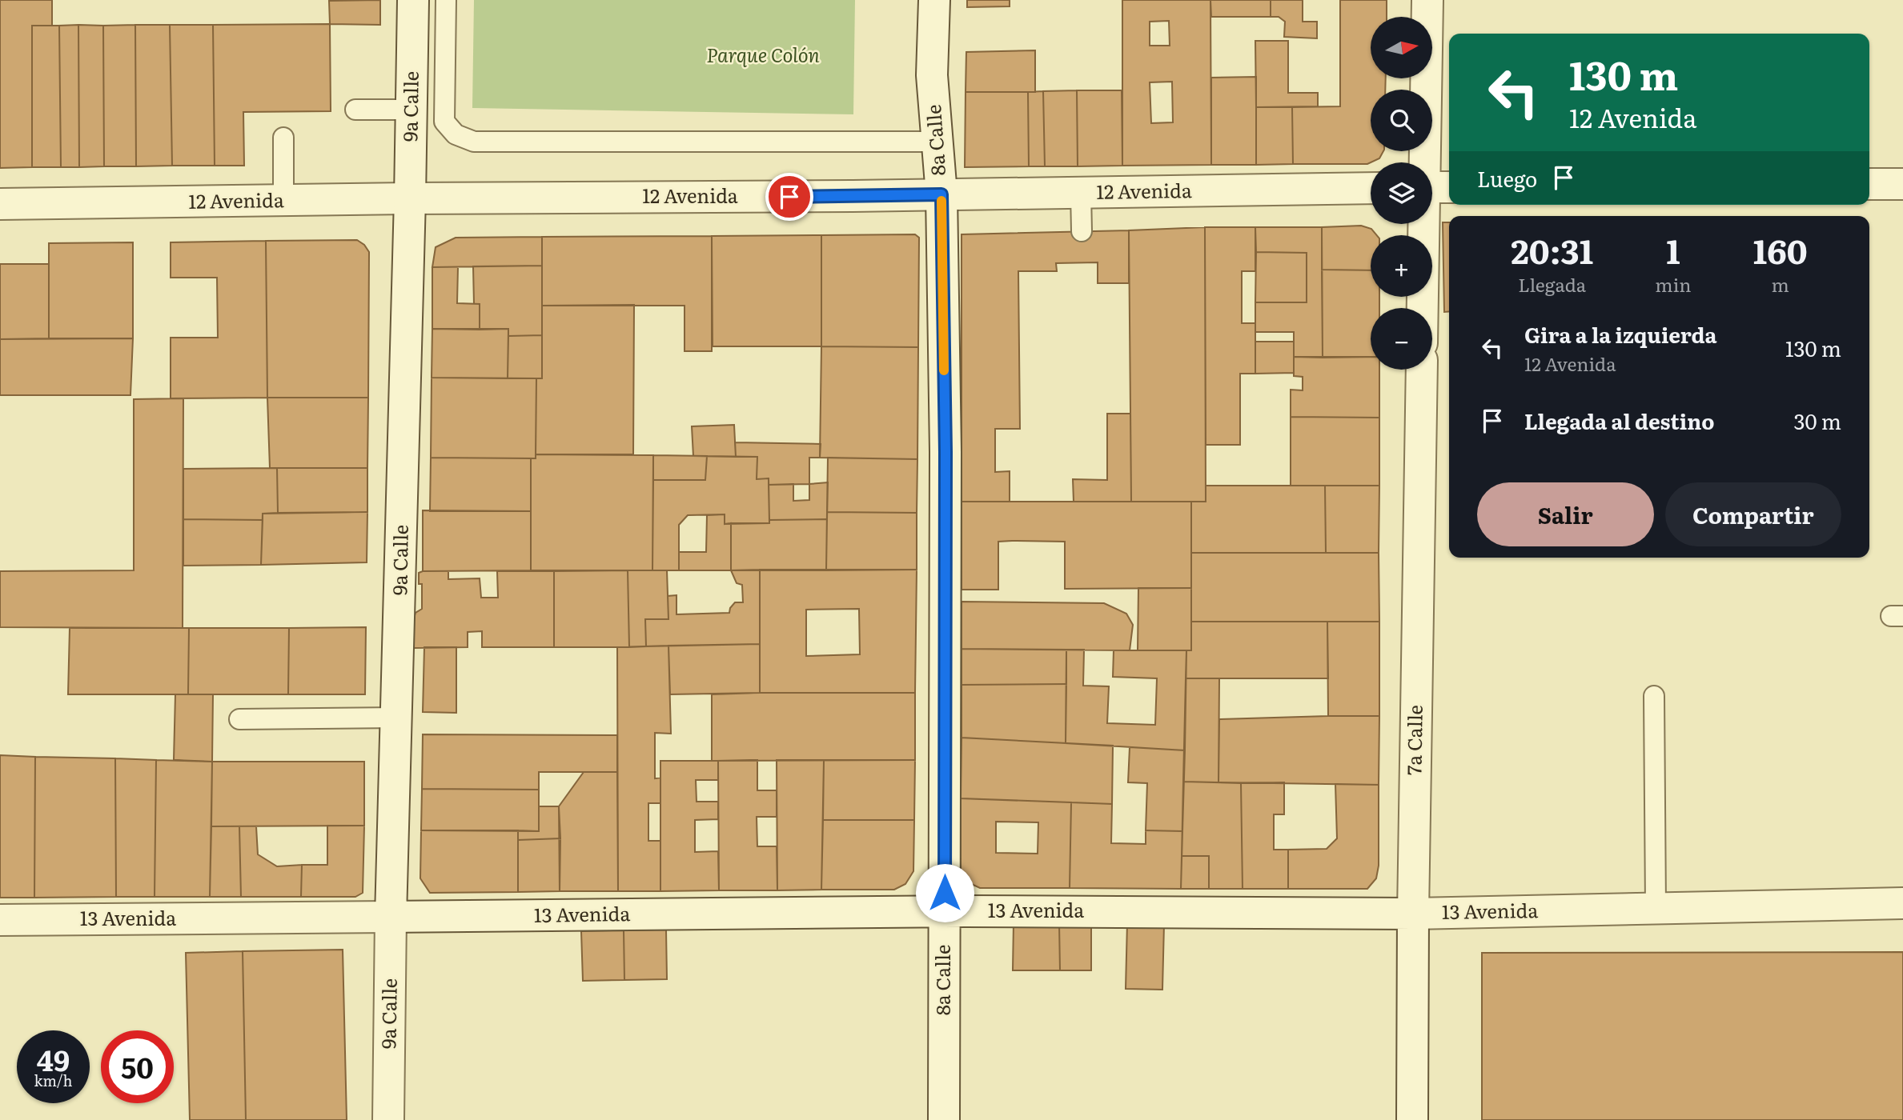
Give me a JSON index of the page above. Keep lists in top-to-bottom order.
{
  "streets": {
    "street": [
      "9a Calle",
      "8a Calle",
      "12 Avenida",
      "7a Calle",
      "13 Avenida"
    ]
  },
  "crossings": [
    ["9a Calle", "12 Avenida"],
    ["9a Calle", "13 Avenida"],
    ["8a Calle", "12 Avenida"],
    ["8a Calle", "13 Avenida"],
    ["7a Calle", "13 Avenida"]
  ],
  "parks": ["Parque Colón"],
  "north": "right",
  "page": {
    "map_buttons": ["+", "−"],
    "turn": ["130 m", "12 Avenida"],
    "then": "Luego",
    "eta": [
      "20:31",
      "Llegada",
      "1",
      "min",
      "160",
      "m"
    ],
    "list": [
      {
        "name": "Gira a la izquierda",
        "note": "12 Avenida",
        "value": "130 m"
      },
      {
        "name": "Llegada al destino",
        "value": "30 m"
      }
    ],
    "buttons": ["Salir", "Compartir"],
    "speed": "49 km/h",
    "limit": "50"
  }
}
